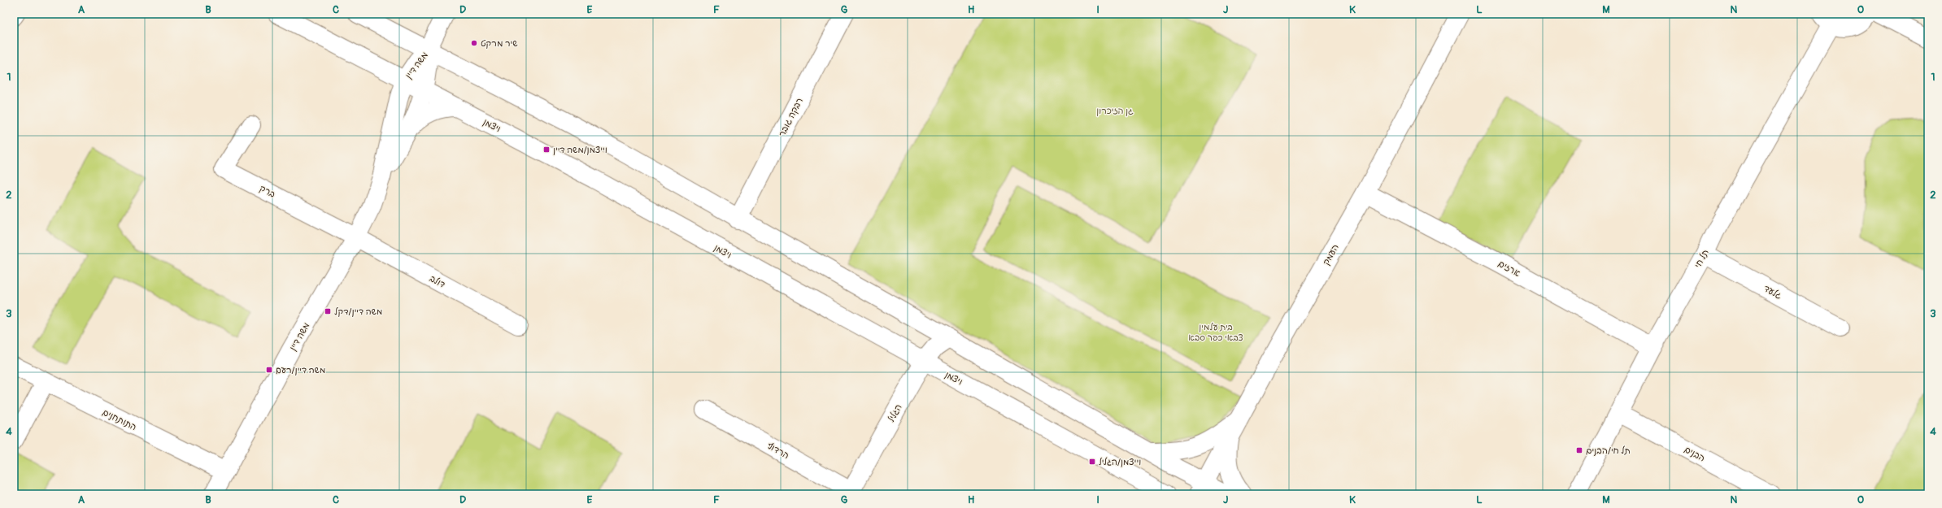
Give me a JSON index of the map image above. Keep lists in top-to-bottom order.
{
  "streets": {
    "street": [
      "משה דיין",
      "רבקה גובר",
      "ויצמן",
      "ברק",
      "העמק",
      "תל חי",
      "ארזים",
      "דולב",
      "גלעד",
      "הגליל",
      "התותחנים",
      "הרדוף",
      "הבנים"
    ]
  },
  "crossings": [
    ["משה דיין", "ויצמן"],
    ["משה דיין", "ברק"],
    ["משה דיין", "דולב"],
    ["משה דיין", "התותחנים"],
    ["ויצמן", "הגליל"],
    ["ברק", "דולב"],
    ["העמק", "ארזים"],
    ["תל חי", "ארזים"],
    ["תל חי", "גלעד"],
    ["תל חי", "הבנים"],
    ["הגליל", "הרדוף"]
  ],
  "parks": ["גן הזיכרון", "בית עלמין צבאי כפר סבא"],
  "places": {
    "other": ["שיר מרקט"],
    "transit": [
      "וייצמן/משה דיין",
      "משה דיין/דקל",
      "משה דיין/רעם",
      "תל חי/הבנים",
      "וייצמן/הגליל"
    ]
  },
  "grid": {
    "columns": [
      "A",
      "B",
      "C",
      "D",
      "E",
      "F",
      "G",
      "H",
      "I",
      "J",
      "K",
      "L",
      "M",
      "N",
      "O"
    ],
    "rows": [
      "1",
      "2",
      "3",
      "4"
    ]
  }
}
